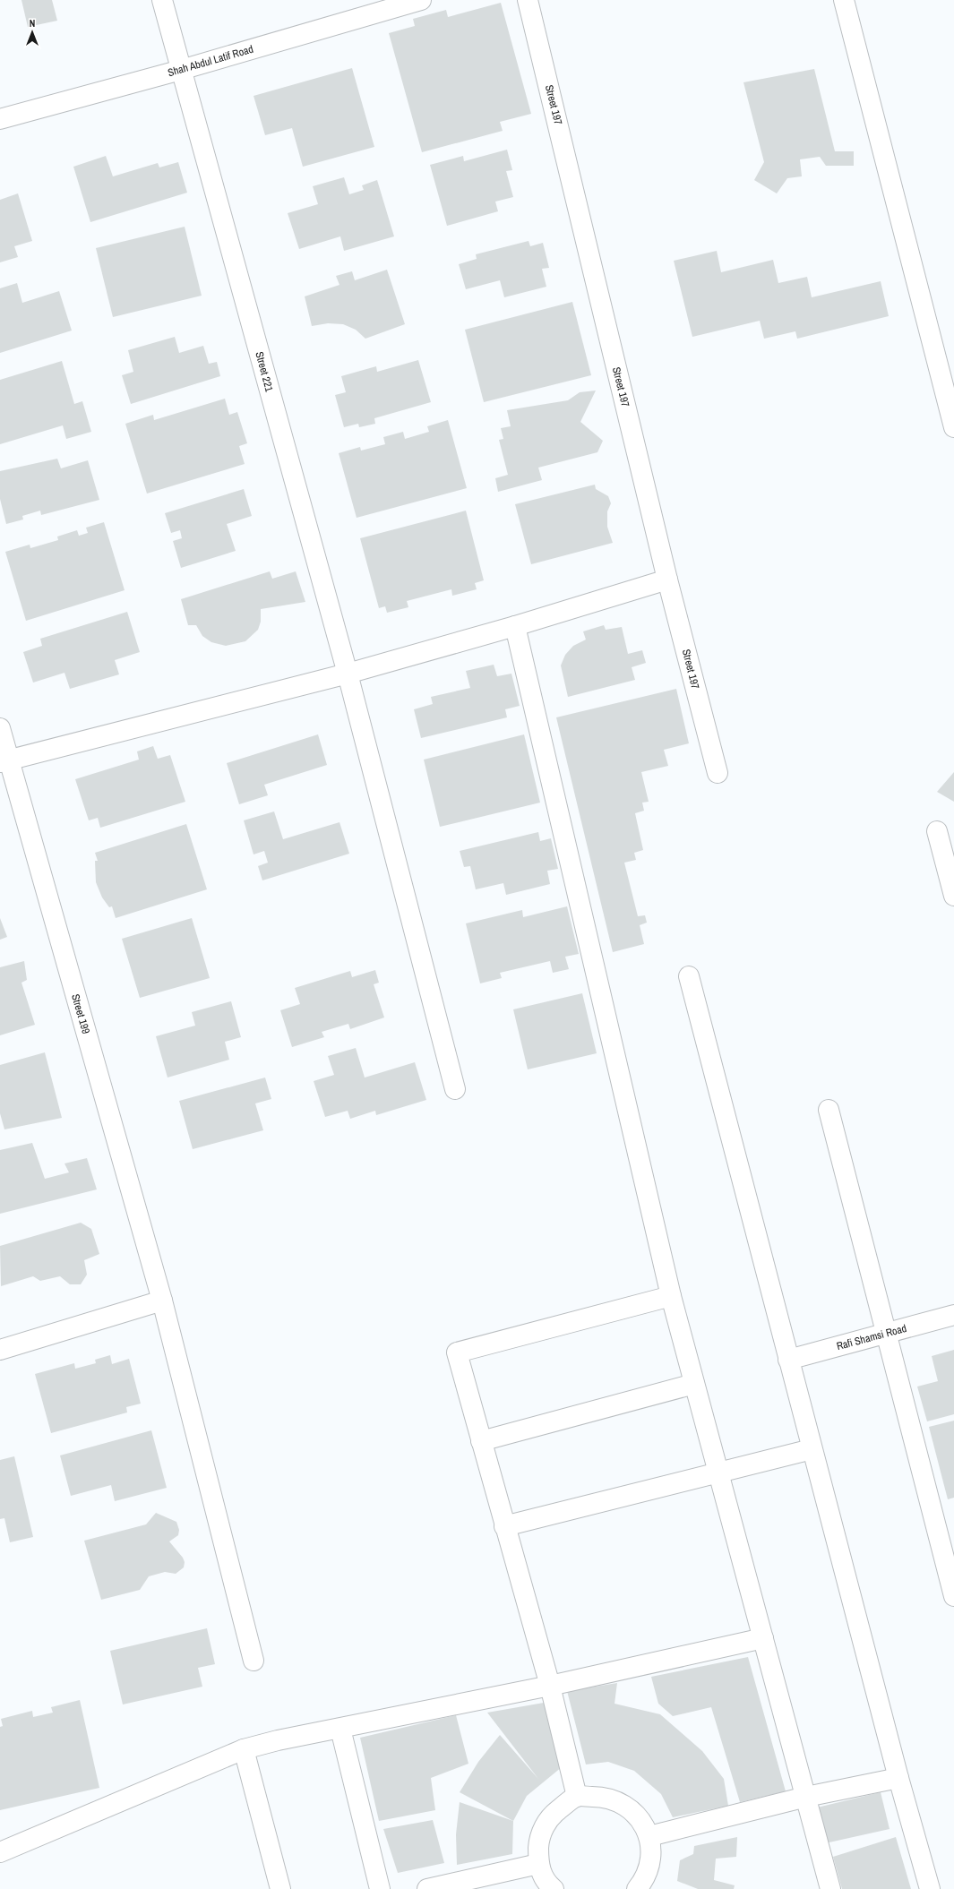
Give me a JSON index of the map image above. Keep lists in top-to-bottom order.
{
  "streets": {
    "street": [
      "Shah Abdul Latif Road",
      "Street 197",
      "Street 221",
      "Street 199",
      "Rafi Shamsi Road"
    ]
  },
  "crossings": [
    ["Shah Abdul Latif Road", "Street 221"]
  ],
  "north": "top"
}
